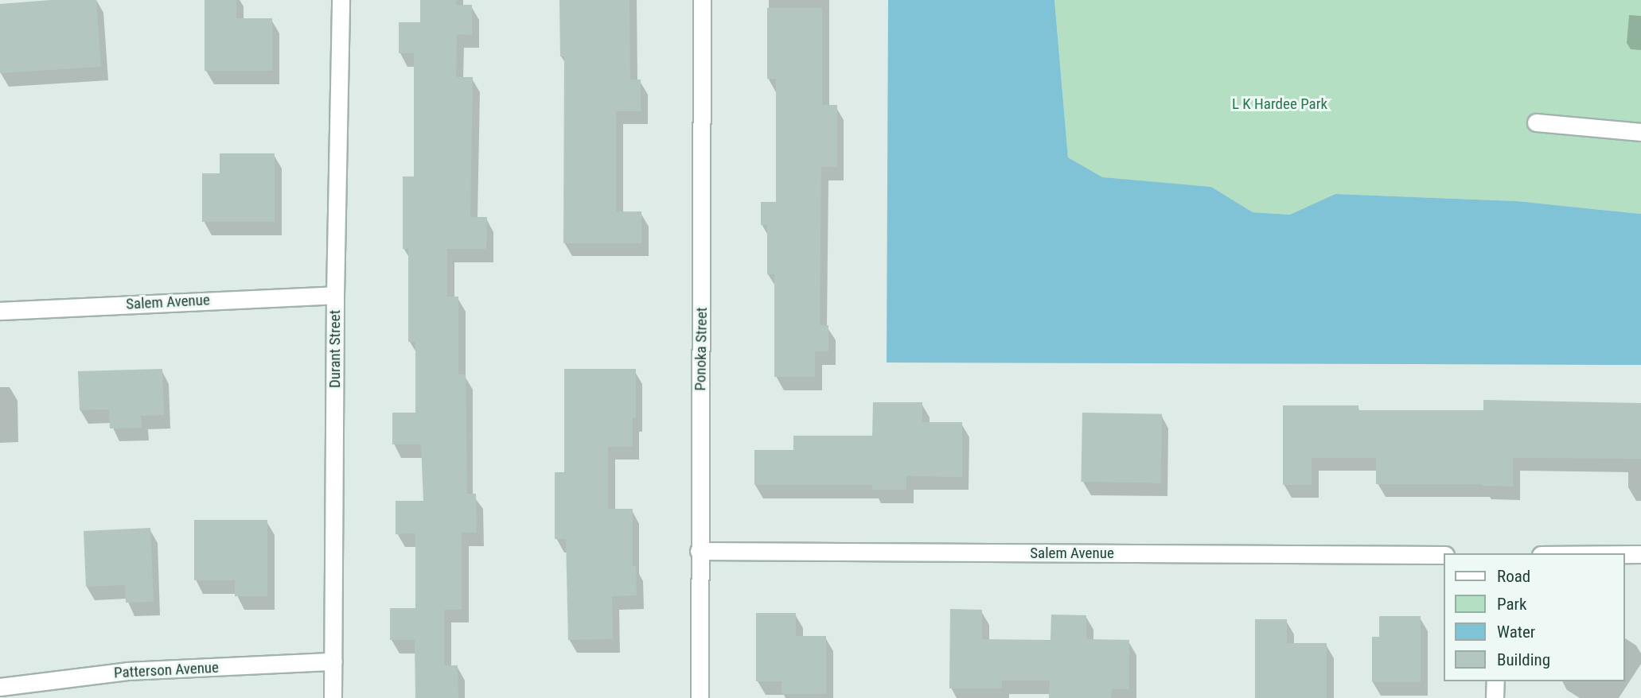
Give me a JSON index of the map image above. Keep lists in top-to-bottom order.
{
  "streets": {
    "street": [
      "Salem Avenue",
      "Durant Street",
      "Ponoka Street",
      "Patterson Avenue"
    ]
  },
  "crossings": [
    ["Salem Avenue", "Durant Street"],
    ["Salem Avenue", "Ponoka Street"],
    ["Durant Street", "Patterson Avenue"]
  ],
  "parks": ["L K Hardee Park"],
  "legend": [
    "Road",
    "Park",
    "Water",
    "Building"
  ]
}
